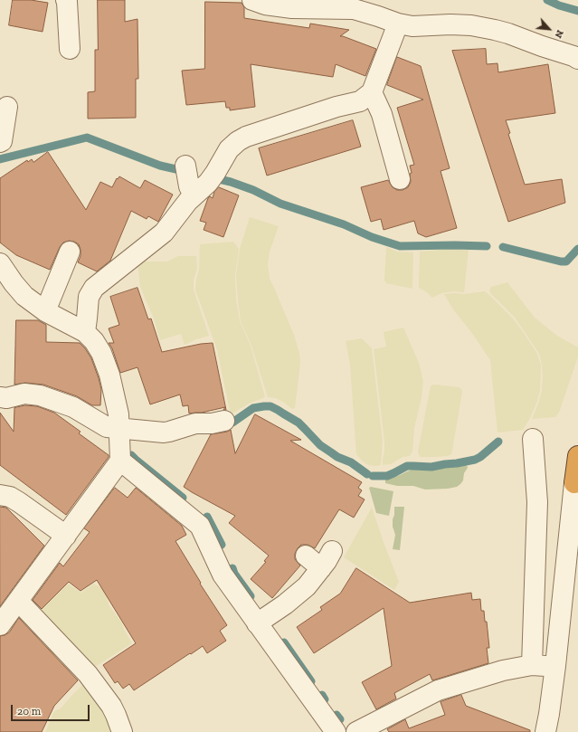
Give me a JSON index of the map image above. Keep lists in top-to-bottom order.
{
  "scale_bar": "20 m",
  "north": "bottom right"
}
